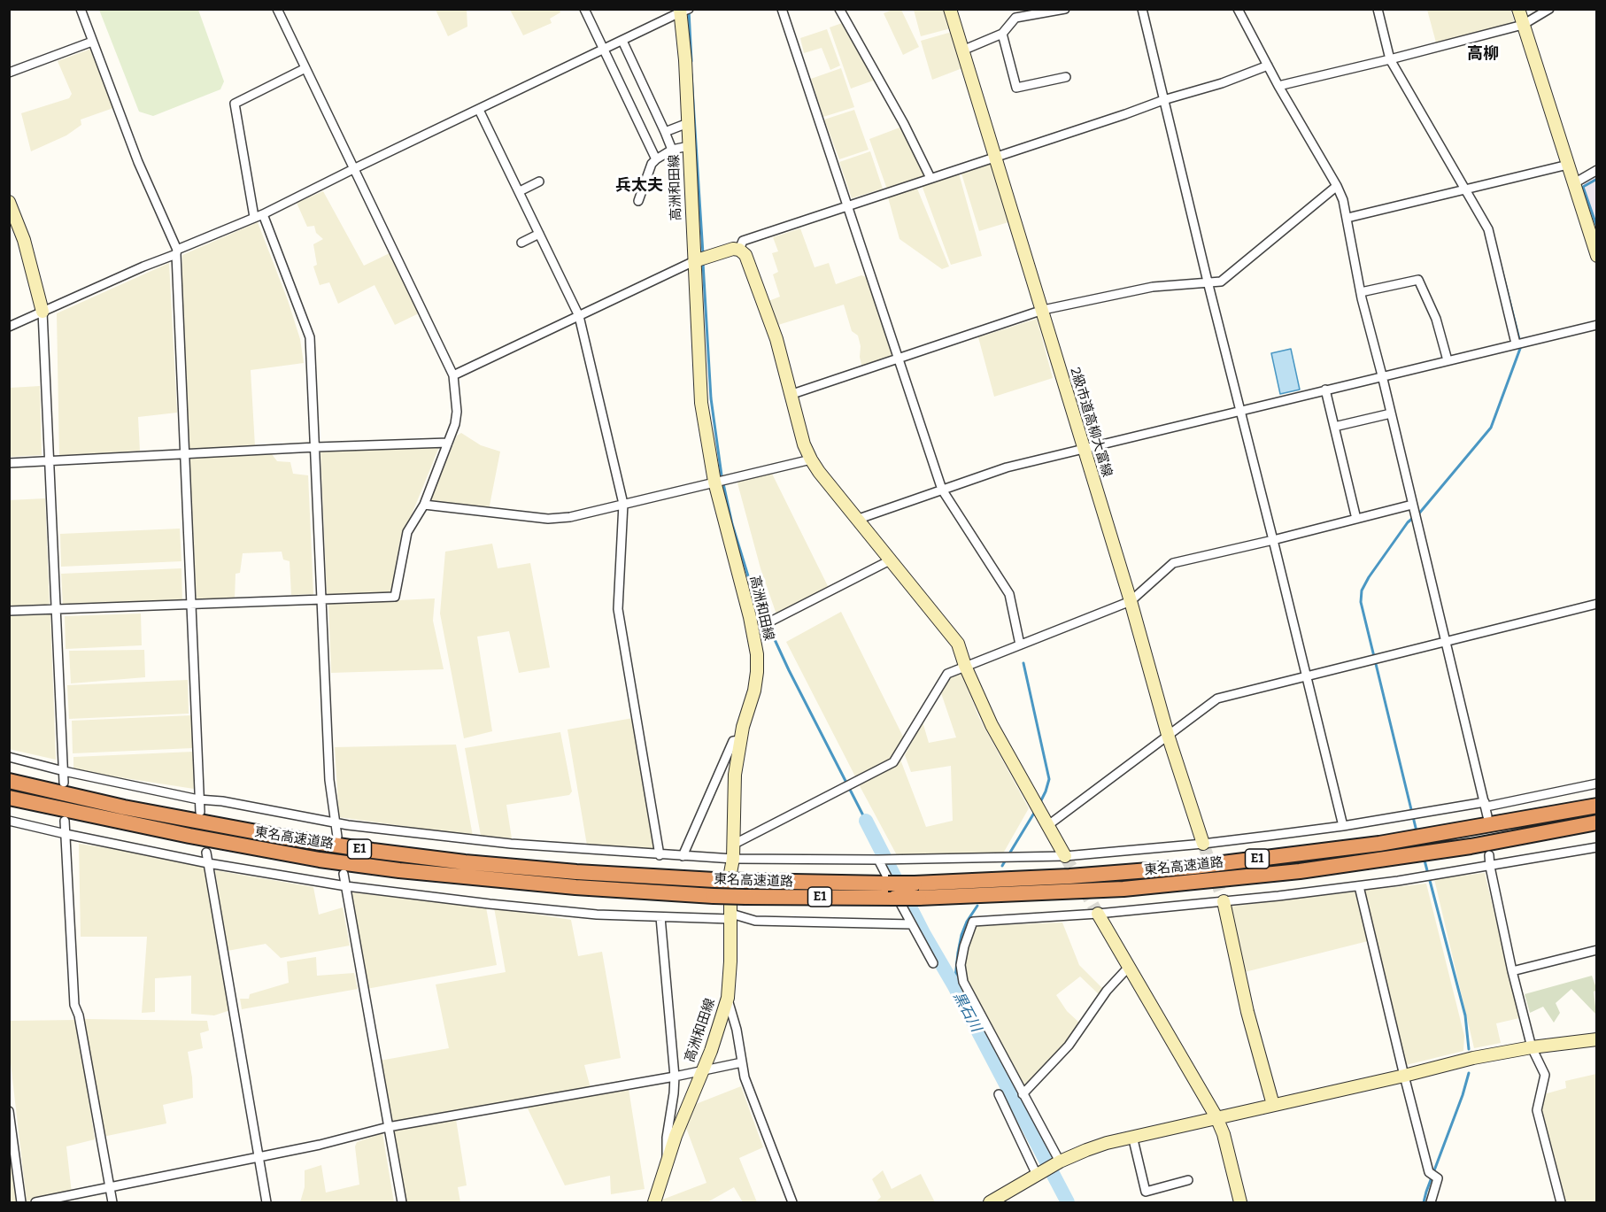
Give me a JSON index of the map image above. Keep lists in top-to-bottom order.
{
  "streets": {
    "highway": ["東名高速道路", "E1"],
    "street": ["高洲和田線", "2級市道高柳大富線"]
  },
  "districts": ["高柳", "兵太夫"],
  "water": ["黒石川"]
}
